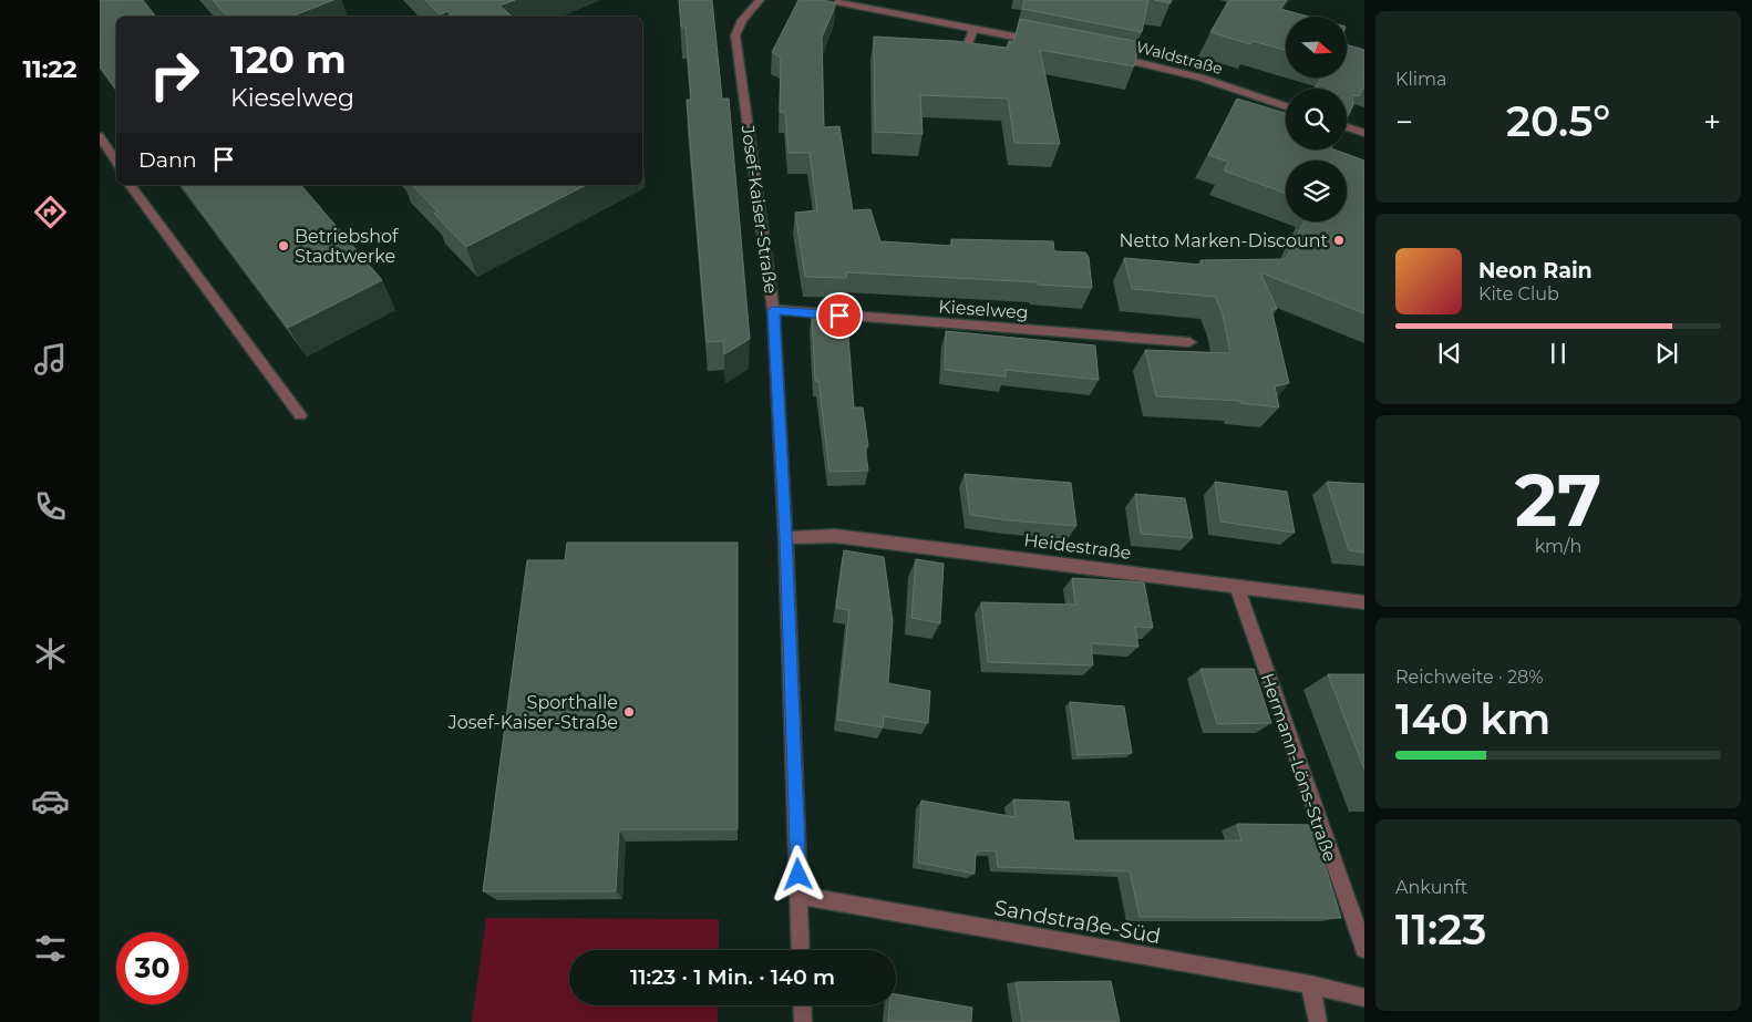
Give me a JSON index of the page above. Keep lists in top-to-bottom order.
{
  "streets": {
    "street": [
      "Waldstraße",
      "Josef-Kaiser-Straße",
      "Kieselweg",
      "Heidestraße",
      "Hermann-Löns-Straße",
      "Sandstraße-Süd"
    ]
  },
  "crossings": [
    ["Josef-Kaiser-Straße", "Kieselweg"],
    ["Josef-Kaiser-Straße", "Heidestraße"],
    ["Josef-Kaiser-Straße", "Sandstraße-Süd"],
    ["Heidestraße", "Hermann-Löns-Straße"]
  ],
  "places": ["Netto Marken-Discount", "Betriebshof Stadtwerke", "Sporthalle Josef-Kaiser-Straße"],
  "north": "right",
  "page": {
    "tabs": "11:22",
    "tile": [
      "Klima",
      ["27", "km/h"],
      ["Reichweite · 28%", "140 km"],
      ["Ankunft", "11:23"]
    ],
    "turn": ["120 m", "Kieselweg"],
    "heat": ["−", "20.5°", "+"],
    "then": "Dann",
    "song": ["Neon Rain", "Kite Club"],
    "limit": "30",
    "trip": "11:23 · 1 Min. · 140 m"
  }
}
